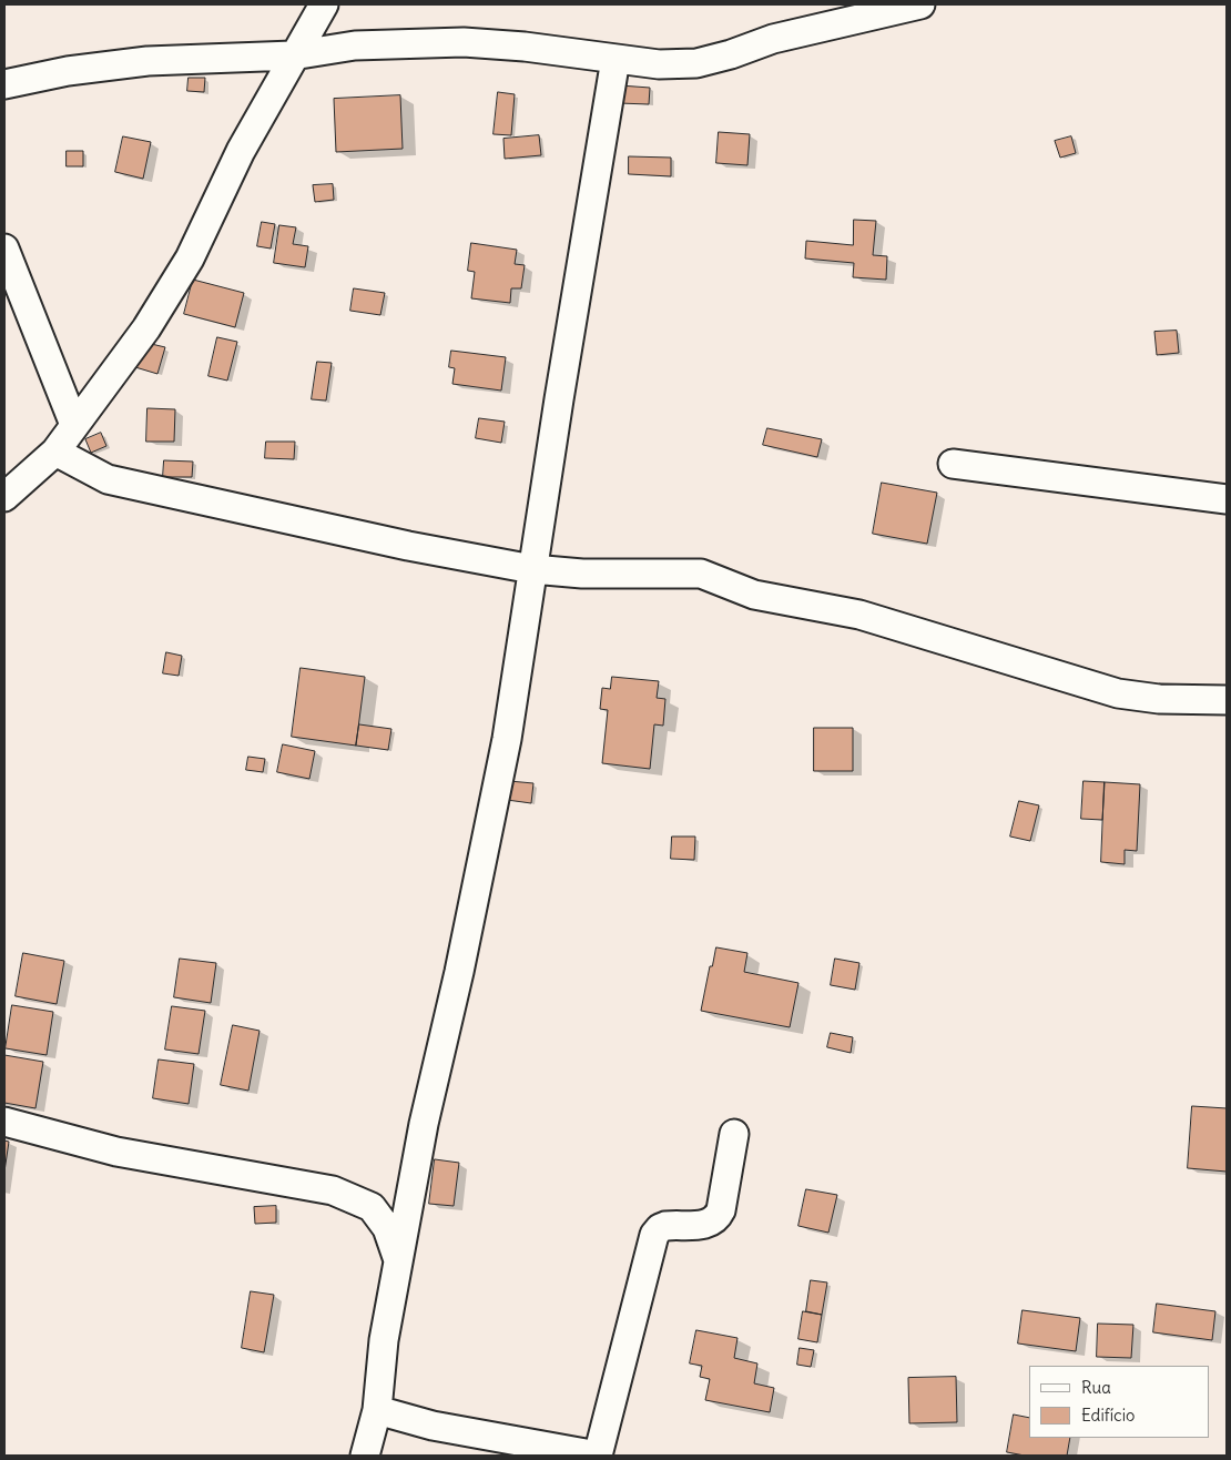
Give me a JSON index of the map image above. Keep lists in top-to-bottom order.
{
  "legend": ["Rua", "Edifício"]
}
